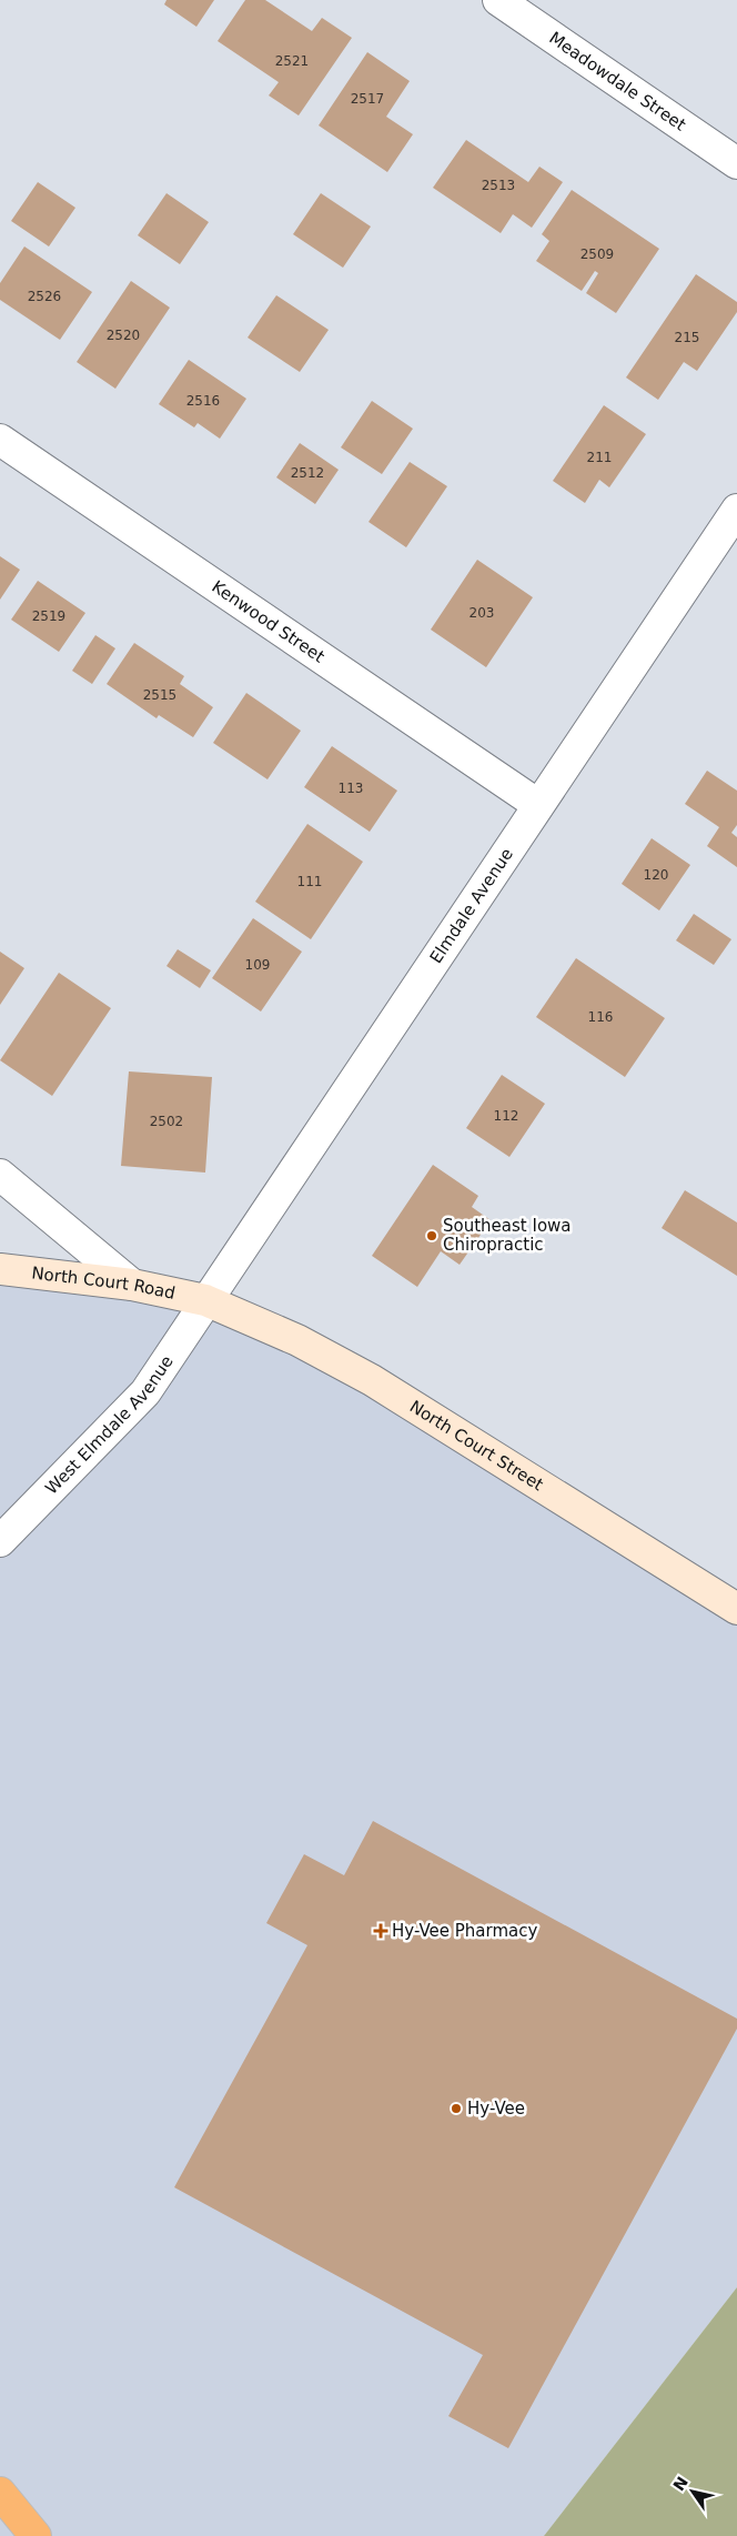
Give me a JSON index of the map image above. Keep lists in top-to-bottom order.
{
  "streets": {
    "main road": ["North Court Road", "North Court Street"],
    "street": [
      "Meadowdale Street",
      "Kenwood Street",
      "Elmdale Avenue",
      "West Elmdale Avenue"
    ]
  },
  "crossings": [
    ["Kenwood Street", "Elmdale Avenue"],
    ["Elmdale Avenue", "North Court Road"],
    ["Elmdale Avenue", "West Elmdale Avenue"],
    ["Elmdale Avenue", "North Court Street"],
    ["North Court Road", "West Elmdale Avenue"],
    ["North Court Road", "North Court Street"],
    ["West Elmdale Avenue", "North Court Street"]
  ],
  "places": {
    "other": ["Southeast Iowa Chiropractic", "Hy-Vee"],
    "health": ["Hy-Vee Pharmacy"]
  },
  "house_numbers": [
    "2521",
    "2517",
    "2513",
    "2509",
    "2526",
    "2520",
    "215",
    "2516",
    "211",
    "2512",
    "203",
    "2519",
    "2515",
    "113",
    "120",
    "111",
    "109",
    "116",
    "112",
    "2502"
  ],
  "north": "top left"
}
